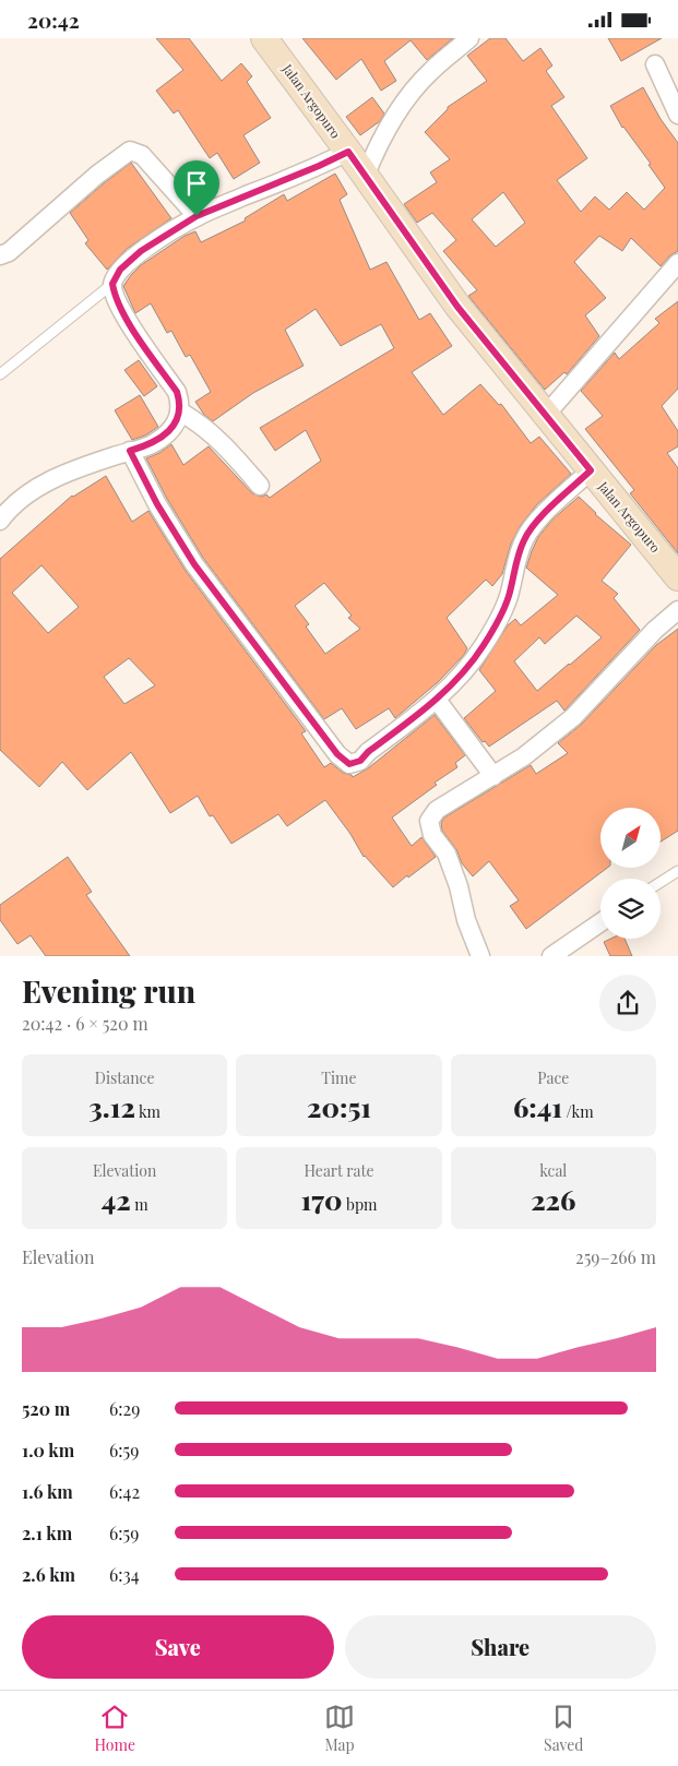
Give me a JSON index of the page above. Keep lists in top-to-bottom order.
{
  "streets": {
    "street": ["Jalan Argopuro"]
  },
  "north": "top right",
  "page": {
    "status": "20:42",
    "heading": ["Evening run", "20:42 · 6 × 520 m"],
    "stats": [
      ["Distance", "3.12 km"],
      ["Time", "20:51"],
      ["Pace", "6:41 /km"],
      ["Elevation", "42 m"],
      ["Heart rate", "170 bpm"],
      ["kcal", "226"]
    ],
    "chart": ["Elevation", "259–266 m"],
    "list": [
      {
        "name": "520 m",
        "note": "6:29"
      },
      {
        "name": "1.0 km",
        "note": "6:59"
      },
      {
        "name": "1.6 km",
        "note": "6:42"
      },
      {
        "name": "2.1 km",
        "note": "6:59"
      },
      {
        "name": "2.6 km",
        "note": "6:34"
      }
    ],
    "buttons": ["Save", "Share"],
    "tabs": ["Home", "Map", "Saved"]
  }
}
